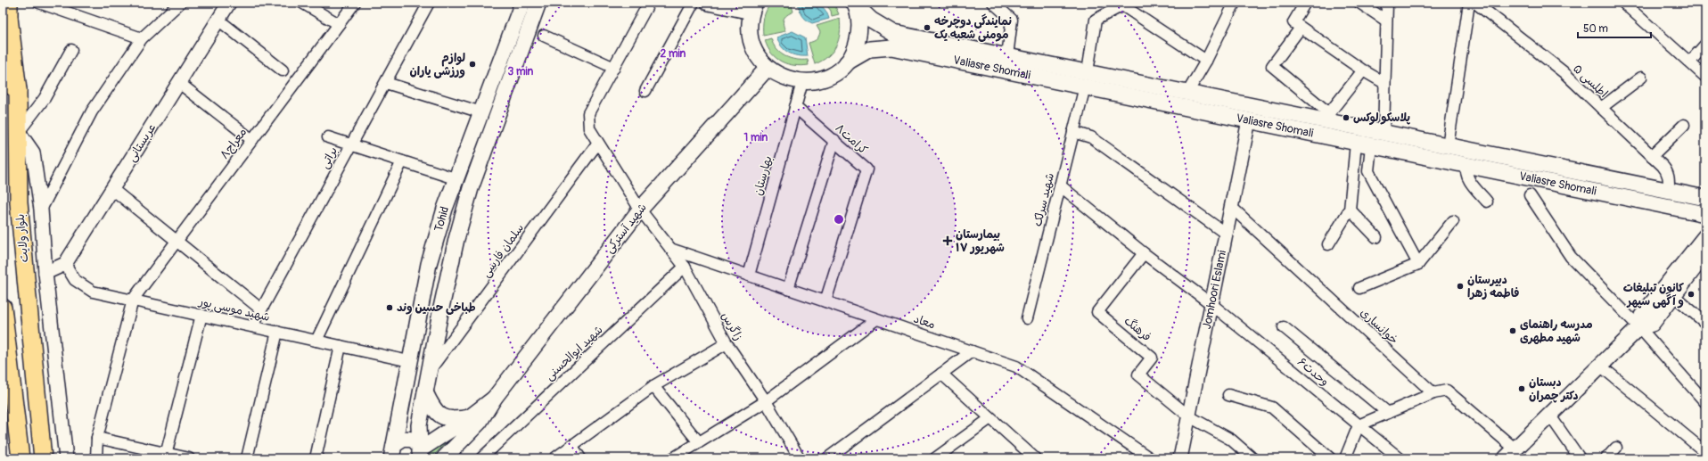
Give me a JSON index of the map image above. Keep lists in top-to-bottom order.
{
  "streets": {
    "main road": [
      "Valiasre Shomali",
      "Tohid",
      "شهید آسترکی",
      "بلوار ولایت"
    ],
    "street": [
      "اطلسی ۵",
      "کرامت۸",
      "عربستانی",
      "معراج۸",
      "براتی",
      "بهارستان",
      "شهید سرلک",
      "سلمان فارسی",
      "Jomhoori Eslami",
      "شهید موسی پور",
      "معاد",
      "زاگرس",
      "خوانساری",
      "فرهنگ",
      "شهید ابوالحسنی",
      "وحدت۶"
    ]
  },
  "crossings": [
    ["Valiasre Shomali", "اطلسی ۵"],
    ["Valiasre Shomali", "شهید سرلک"],
    ["Valiasre Shomali", "Jomhoori Eslami"],
    ["کرامت۸", "بهارستان"],
    ["کرامت۸", "معاد"],
    ["عربستانی", "شهید موسی پور"],
    ["معراج۸", "شهید موسی پور"],
    ["براتی", "شهید موسی پور"],
    ["بهارستان", "معاد"],
    ["شهید سرلک", "وحدت۶"],
    ["Tohid", "سلمان فارسی"],
    ["Tohid", "شهید موسی پور"],
    ["شهید آسترکی", "زاگرس"],
    ["سلمان فارسی", "زاگرس"],
    ["Jomhoori Eslami", "خوانساری"],
    ["Jomhoori Eslami", "فرهنگ"],
    ["Jomhoori Eslami", "وحدت۶"],
    ["معاد", "زاگرس"],
    ["زاگرس", "شهید ابوالحسنی"],
    ["فرهنگ", "وحدت۶"]
  ],
  "places": {
    "other": [
      "نمایندگی دوچرخه مومنی شعبه یک",
      "لوازم ورزشی یاران",
      "پلاسکو لوکس",
      "دبیرستان فاطمه زهرا",
      "کانون تبلیغات و آگهی سپهر",
      "طباخی حسین وند",
      "مدرسه راهنمای شهید مطهری",
      "دبستان دکتر چمران"
    ],
    "health": ["بیمارستان ۱۷ شهریور"]
  },
  "scale_bar": "50 m",
  "rings": ["2 min", "3 min", "1 min"]
}
